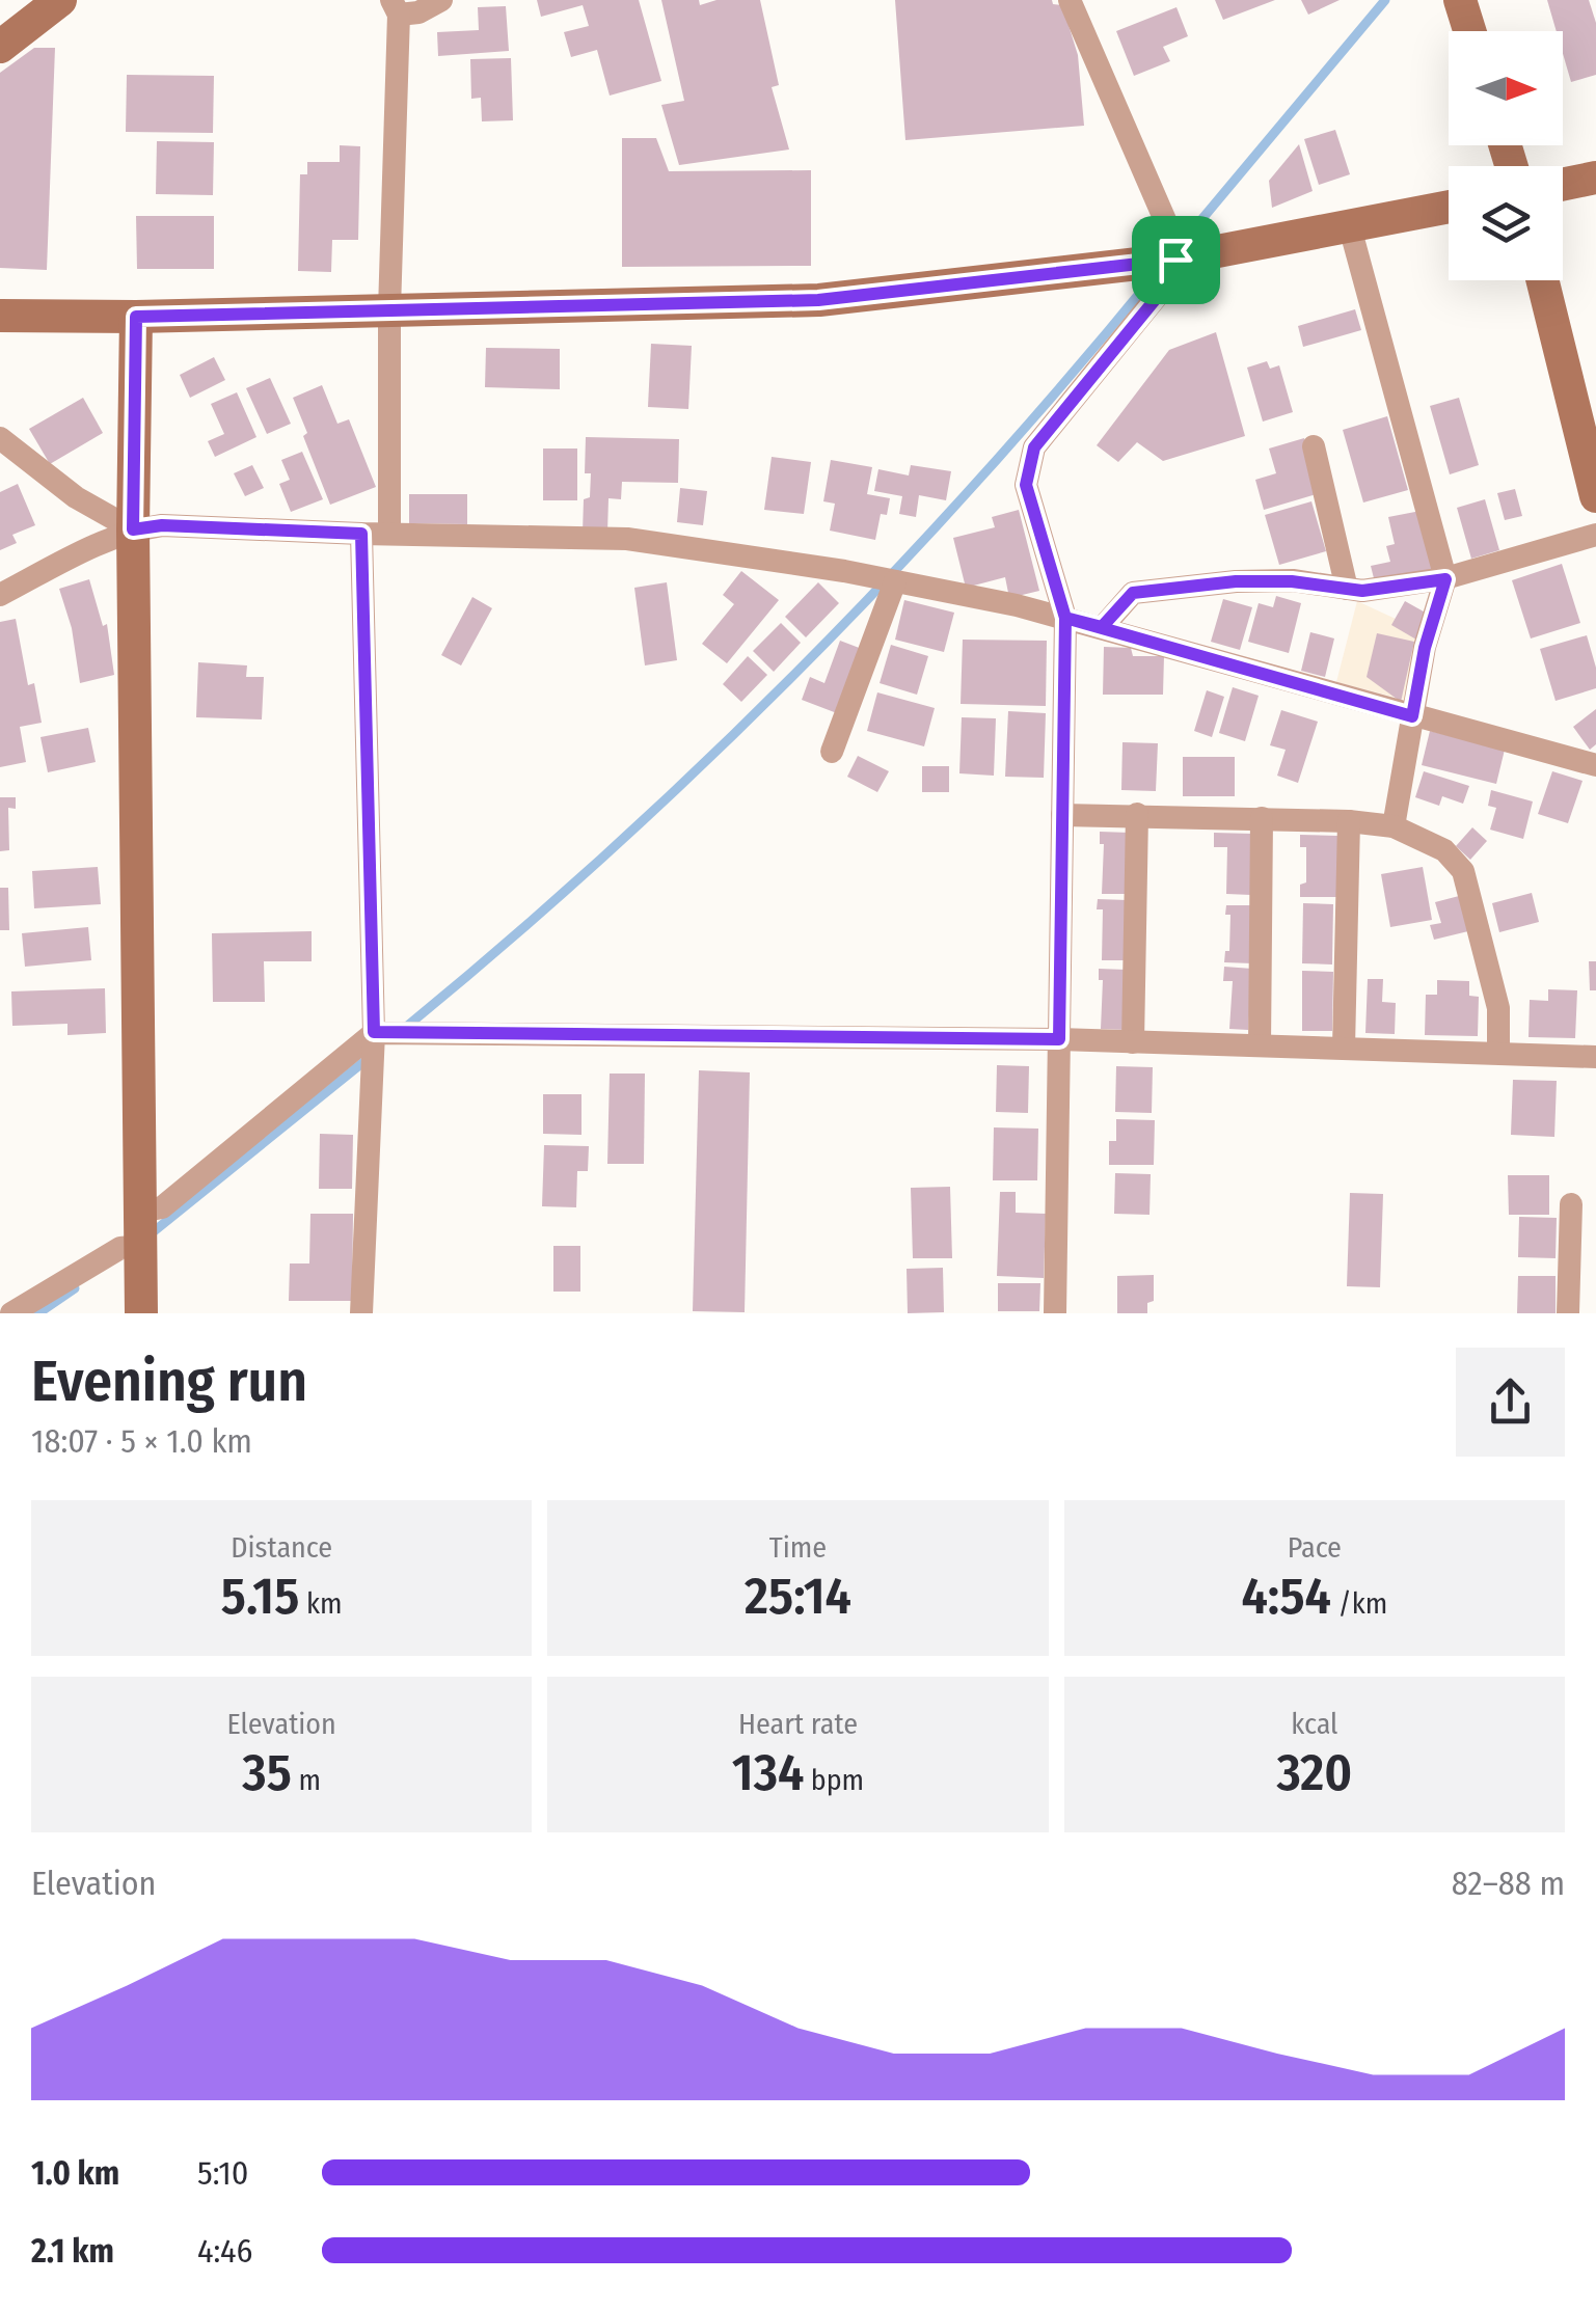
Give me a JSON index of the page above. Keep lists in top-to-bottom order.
{
  "north": "right",
  "page": {
    "heading": ["Evening run", "18:07 · 5 × 1.0 km"],
    "stats": [
      ["Distance", "5.15 km"],
      ["Time", "25:14"],
      ["Pace", "4:54 /km"],
      ["Elevation", "35 m"],
      ["Heart rate", "134 bpm"],
      ["kcal", "320"]
    ],
    "chart": ["Elevation", "82–88 m"],
    "list": [
      {
        "name": "1.0 km",
        "note": "5:10"
      },
      {
        "name": "2.1 km",
        "note": "4:46"
      }
    ]
  }
}
